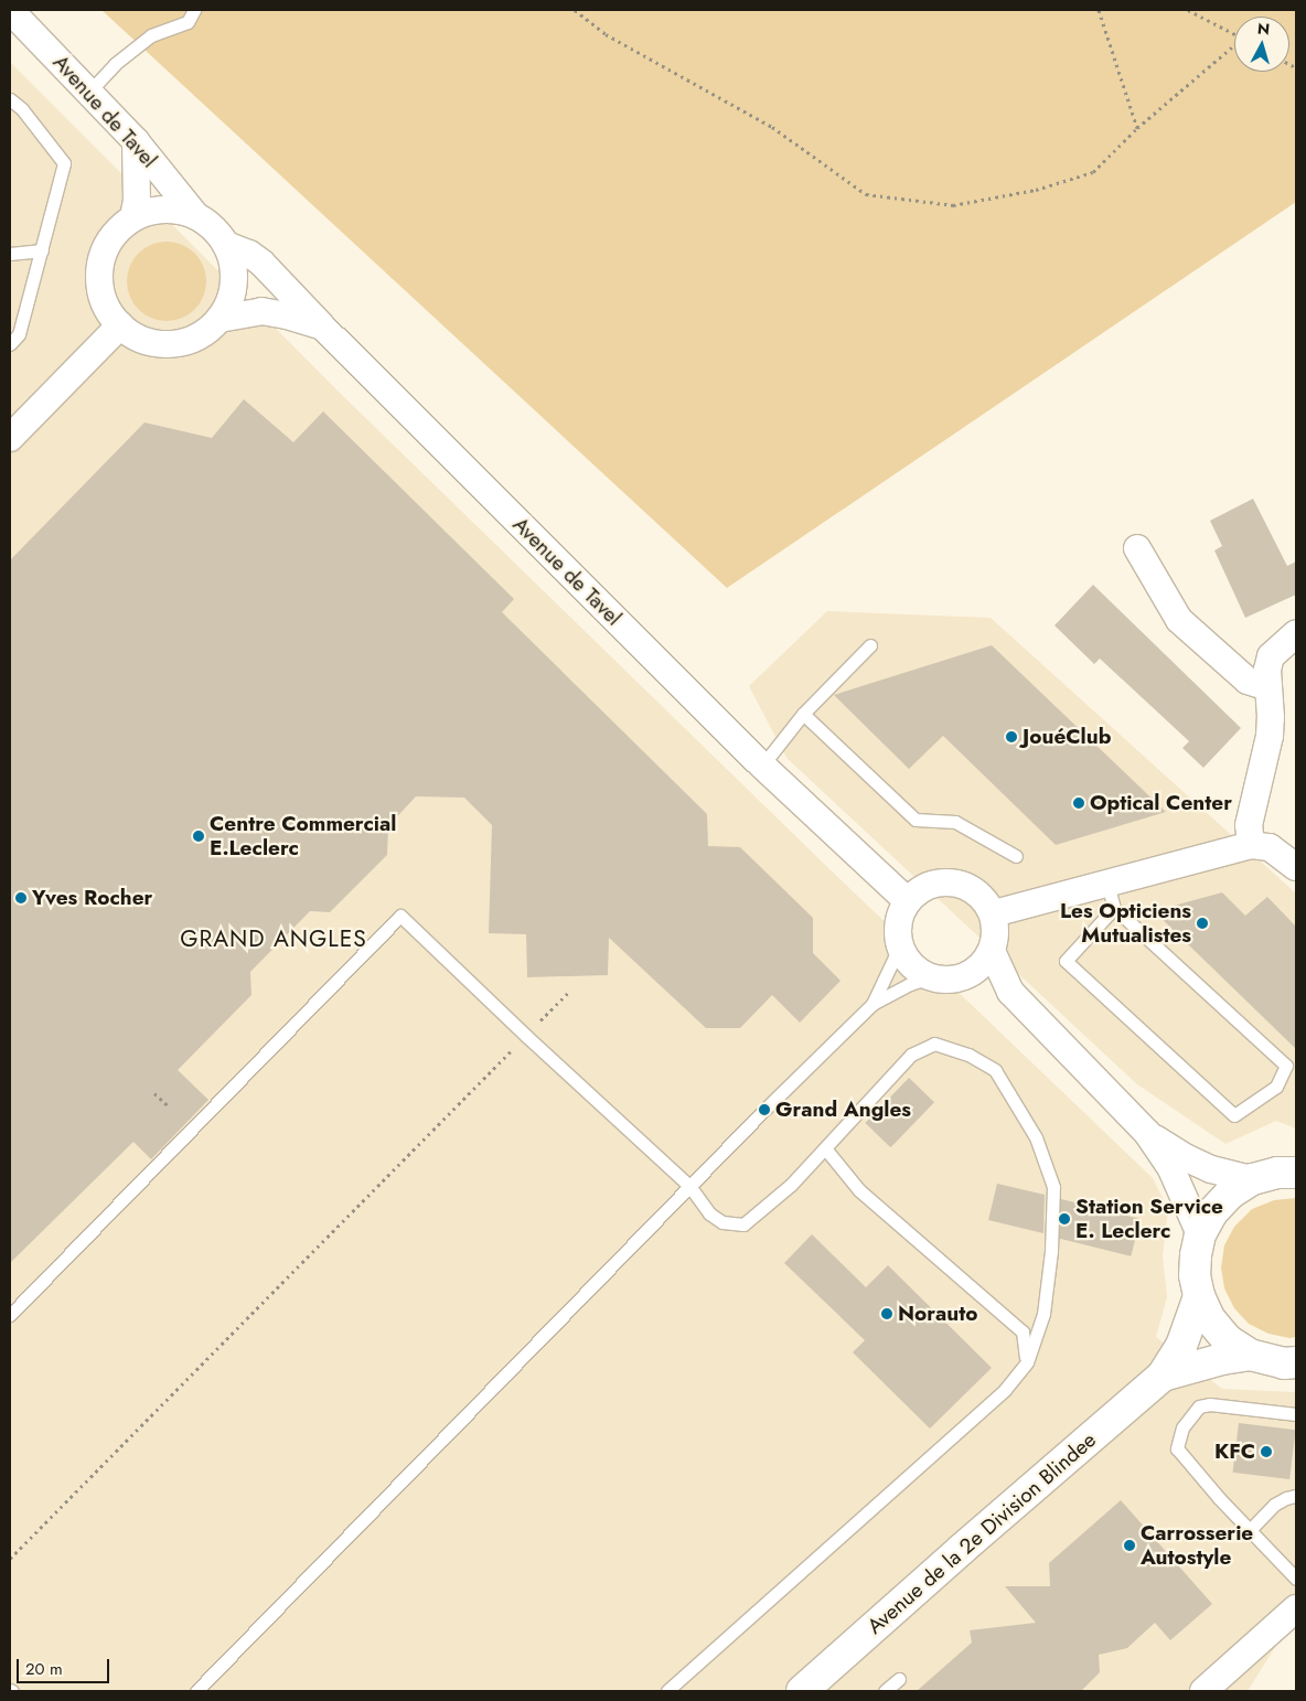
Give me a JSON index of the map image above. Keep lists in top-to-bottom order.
{
  "streets": {
    "main road": ["Avenue de la 2e Division Blindee"],
    "street": ["Avenue de Tavel"]
  },
  "districts": ["GRAND ANGLES"],
  "places": [
    "JouéClub",
    "Optical Center",
    "Centre Commercial E.Leclerc",
    "Yves Rocher",
    "Les Opticiens Mutualistes",
    "Grand Angles",
    "Station Service E. Leclerc",
    "Norauto",
    "KFC",
    "Carrosserie Autostyle"
  ],
  "scale_bar": "20 m",
  "north": "top"
}
